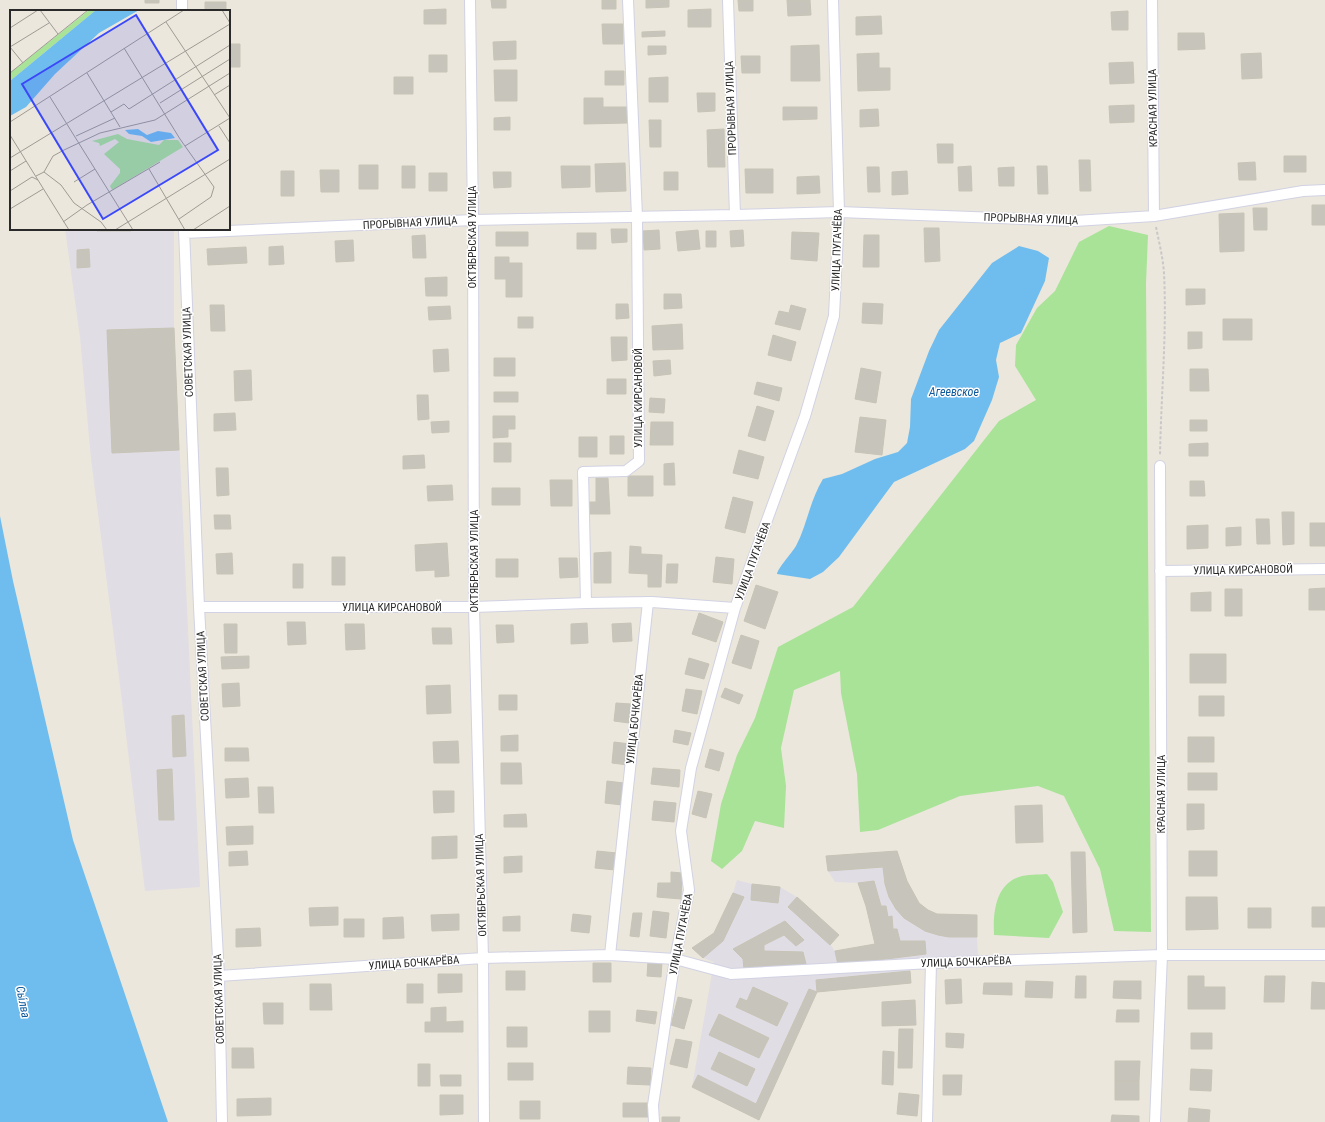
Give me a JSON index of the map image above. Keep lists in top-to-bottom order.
{
  "streets": {
    "street": [
      "ПРОРЫВНАЯ УЛИЦА",
      "КРАСНАЯ УЛИЦА",
      "ОКТЯБРЬСКАЯ УЛИЦА",
      "УЛИЦА ПУГАЧЁВА",
      "СОВЕТСКАЯ УЛИЦА",
      "УЛИЦА КИРСАНОВОЙ",
      "УЛИЦА БОЧКАРЁВА"
    ]
  },
  "crossings": [
    ["ПРОРЫВНАЯ УЛИЦА", "КРАСНАЯ УЛИЦА"],
    ["ПРОРЫВНАЯ УЛИЦА", "ОКТЯБРЬСКАЯ УЛИЦА"],
    ["ПРОРЫВНАЯ УЛИЦА", "УЛИЦА ПУГАЧЁВА"],
    ["ПРОРЫВНАЯ УЛИЦА", "СОВЕТСКАЯ УЛИЦА"],
    ["ПРОРЫВНАЯ УЛИЦА", "УЛИЦА КИРСАНОВОЙ"],
    ["КРАСНАЯ УЛИЦА", "УЛИЦА КИРСАНОВОЙ"],
    ["КРАСНАЯ УЛИЦА", "УЛИЦА БОЧКАРЁВА"],
    ["ОКТЯБРЬСКАЯ УЛИЦА", "УЛИЦА КИРСАНОВОЙ"],
    ["ОКТЯБРЬСКАЯ УЛИЦА", "УЛИЦА БОЧКАРЁВА"],
    ["УЛИЦА ПУГАЧЁВА", "УЛИЦА КИРСАНОВОЙ"],
    ["УЛИЦА ПУГАЧЁВА", "УЛИЦА БОЧКАРЁВА"],
    ["СОВЕТСКАЯ УЛИЦА", "УЛИЦА КИРСАНОВОЙ"],
    ["СОВЕТСКАЯ УЛИЦА", "УЛИЦА БОЧКАРЁВА"],
    ["УЛИЦА КИРСАНОВОЙ", "УЛИЦА БОЧКАРЁВА"]
  ],
  "water": ["Агеевское", "Сы́лва"]
}
